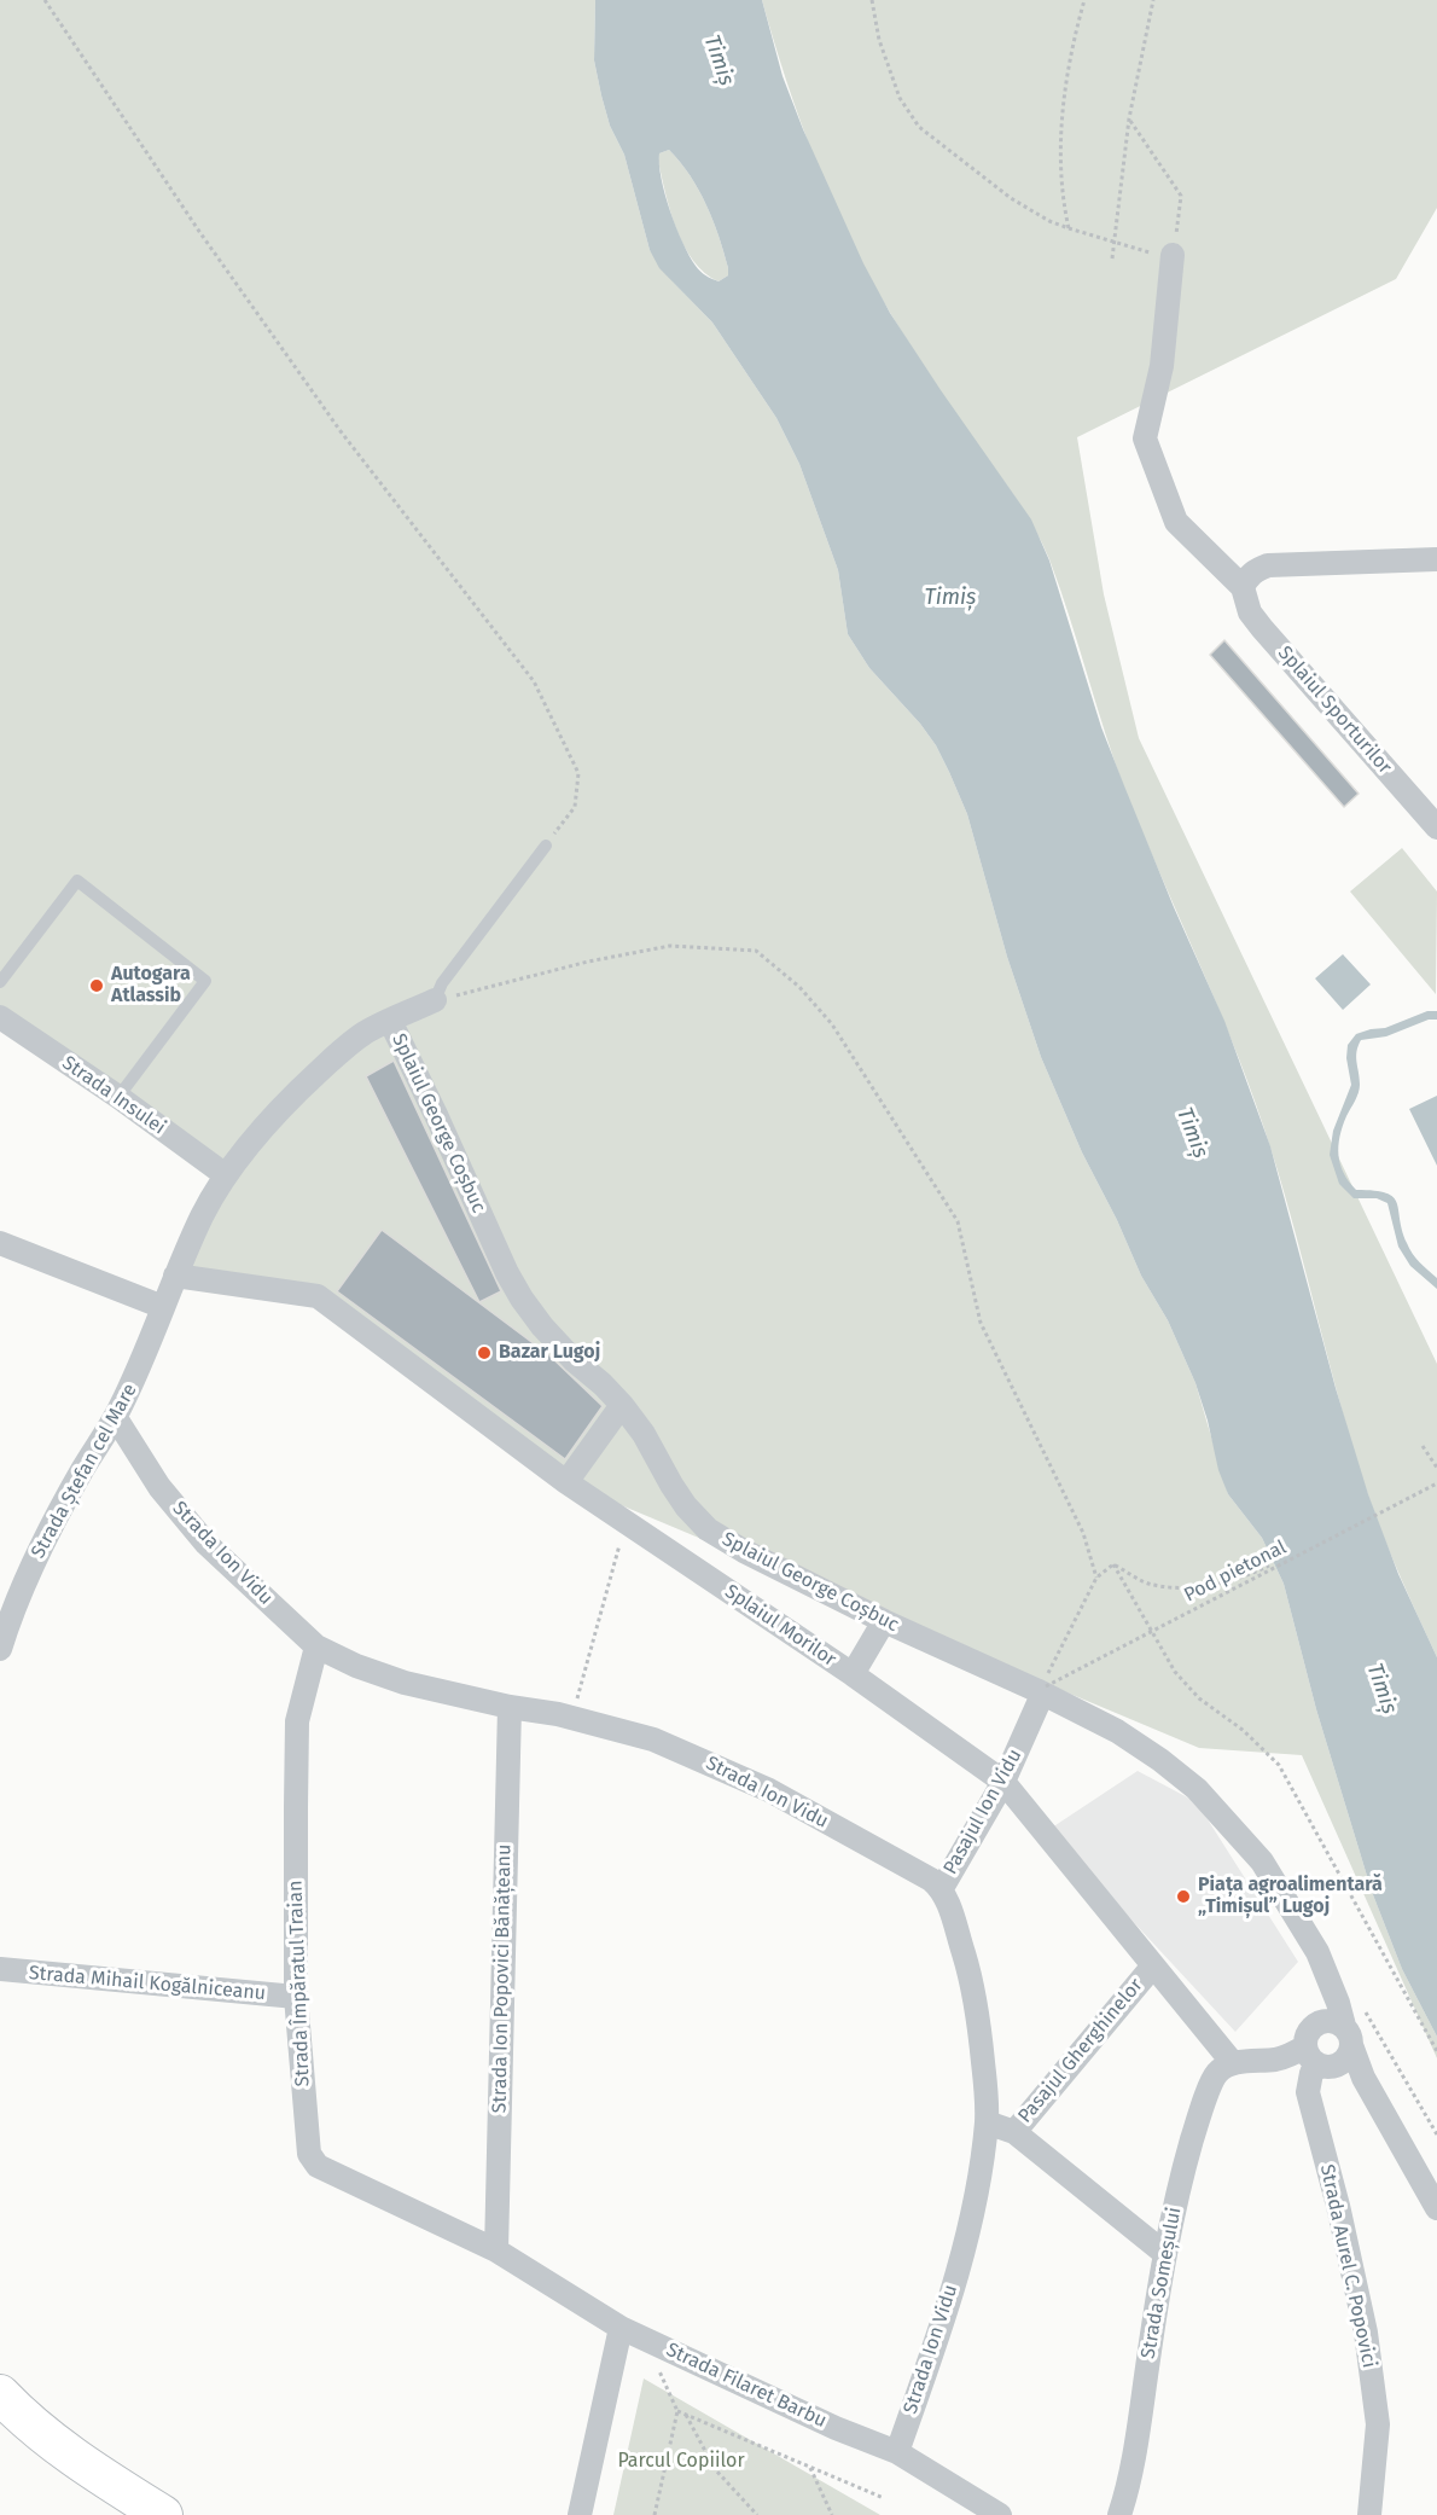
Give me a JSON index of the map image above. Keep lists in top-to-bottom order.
{
  "streets": {
    "street": [
      "Splaiul Sporturilor",
      "Strada Insulei",
      "Splaiul George Coșbuc",
      "Strada Ștefan cel Mare",
      "Strada Ion Vidu",
      "Splaiul Morilor",
      "Pasajul Ion Vidu",
      "Strada Ion Popovici Bănățeanu",
      "Strada Mihail Kogălniceanu",
      "Strada Împăratul Traian",
      "Pasajul Gherghinelor",
      "Strada Aurel C. Popovici",
      "Strada Someșului",
      "Strada Filaret Barbu"
    ],
    "path": ["Pod pietonal"]
  },
  "crossings": [
    ["Strada Insulei", "Strada Ștefan cel Mare"],
    ["Splaiul George Coșbuc", "Strada Ștefan cel Mare"],
    ["Splaiul George Coșbuc", "Pod pietonal"],
    ["Splaiul George Coșbuc", "Pasajul Ion Vidu"],
    ["Splaiul George Coșbuc", "Strada Aurel C. Popovici"],
    ["Strada Ștefan cel Mare", "Strada Ion Vidu"],
    ["Strada Ștefan cel Mare", "Splaiul Morilor"],
    ["Strada Ion Vidu", "Pasajul Ion Vidu"],
    ["Strada Ion Vidu", "Strada Ion Popovici Bănățeanu"],
    ["Strada Ion Vidu", "Strada Împăratul Traian"],
    ["Strada Ion Vidu", "Strada Filaret Barbu"],
    ["Pod pietonal", "Pasajul Ion Vidu"],
    ["Splaiul Morilor", "Pasajul Ion Vidu"],
    ["Splaiul Morilor", "Strada Someșului"],
    ["Strada Ion Popovici Bănățeanu", "Strada Împăratul Traian"],
    ["Strada Ion Popovici Bănățeanu", "Strada Filaret Barbu"],
    ["Strada Mihail Kogălniceanu", "Strada Împăratul Traian"],
    ["Strada Împăratul Traian", "Strada Filaret Barbu"]
  ],
  "water": ["Timiș"],
  "parks": ["Parcul Copiilor"],
  "places": ["Autogara Atlassib", "Bazar Lugoj", "Piața agroalimentară „Timișul” Lugoj"]
}
